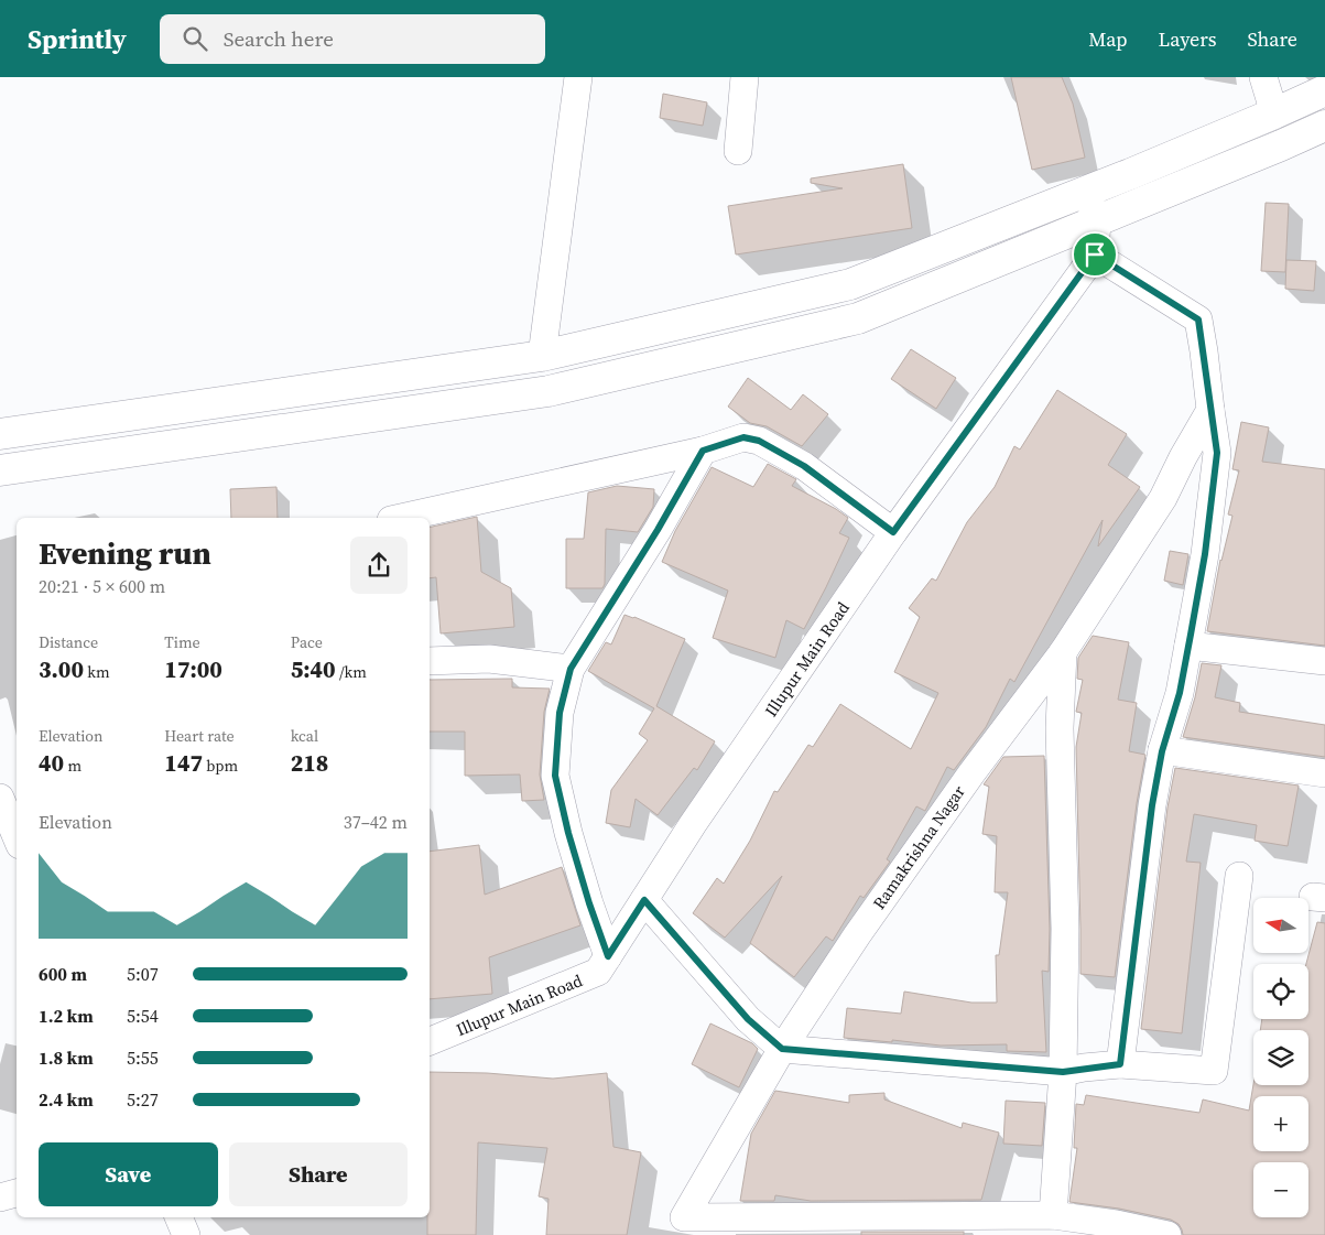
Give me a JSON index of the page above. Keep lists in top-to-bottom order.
{
  "streets": {
    "street": ["Illupur Main Road", "Ramakrishna Nagar"]
  },
  "north": "left",
  "page": {
    "header": "Sprintly",
    "search": "Search here",
    "nav": ["Map", "Layers", "Share"],
    "heading": ["Evening run", "20:21 · 5 × 600 m"],
    "stats": [
      ["Distance", "3.00 km"],
      ["Time", "17:00"],
      ["Pace", "5:40 /km"],
      ["Elevation", "40 m"],
      ["Heart rate", "147 bpm"],
      ["kcal", "218"]
    ],
    "chart": ["Elevation", "37–42 m"],
    "map_buttons": ["+", "−"],
    "list": [
      {
        "name": "600 m",
        "note": "5:07"
      },
      {
        "name": "1.2 km",
        "note": "5:54"
      },
      {
        "name": "1.8 km",
        "note": "5:55"
      },
      {
        "name": "2.4 km",
        "note": "5:27"
      }
    ],
    "buttons": ["Save", "Share"]
  }
}
